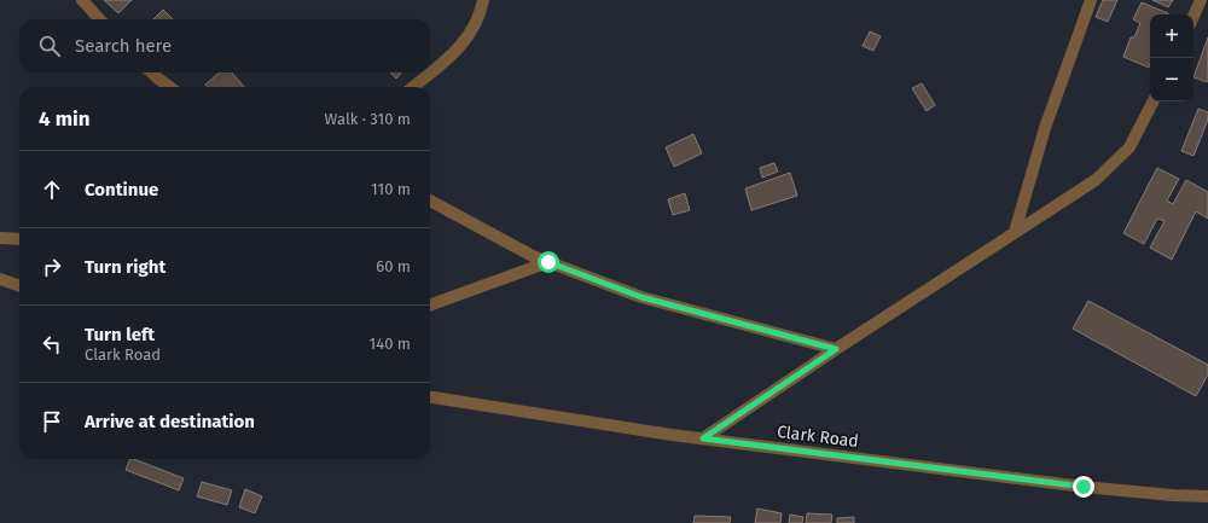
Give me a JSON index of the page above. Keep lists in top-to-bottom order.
{
  "streets": {
    "street": ["Clark Road"]
  },
  "page": {
    "map_buttons": ["+", "−"],
    "search": "Search here",
    "heading": ["4 min", "Walk · 310 m"],
    "list": [
      ["Continue", "110 m"],
      ["Turn right", "60 m"],
      ["Turn left", "Clark Road", "140 m"],
      "Arrive at destination"
    ]
  }
}
